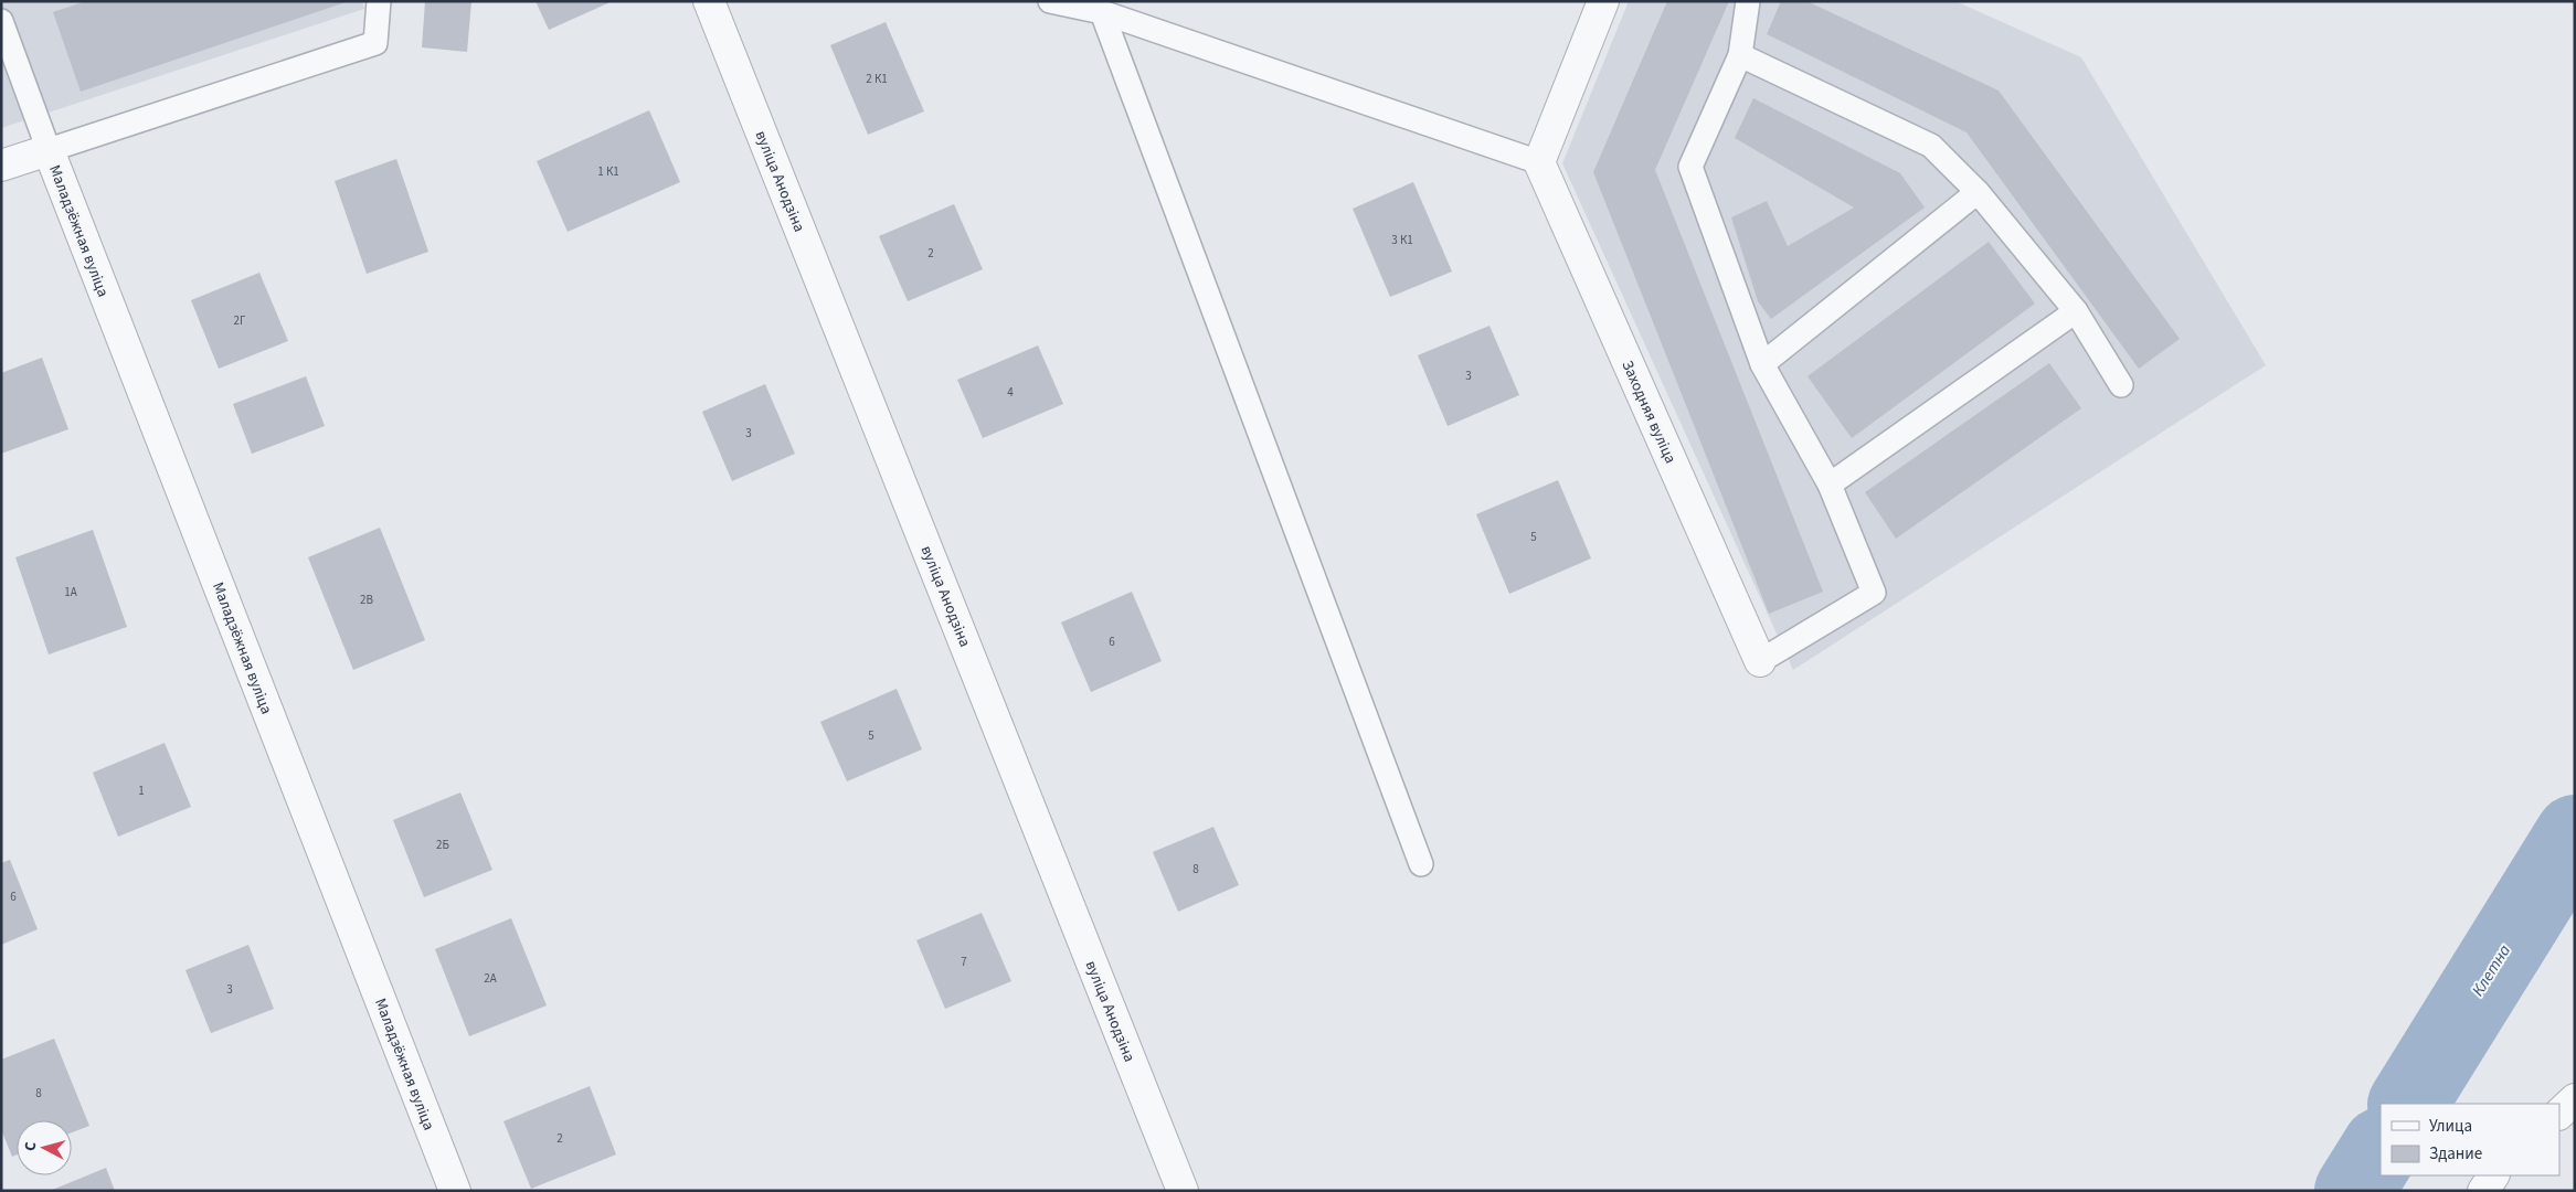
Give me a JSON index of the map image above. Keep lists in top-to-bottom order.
{
  "streets": {
    "street": ["вуліца Анодзіна", "Маладзёжная вуліца", "Заходняя вуліца"]
  },
  "water": ["Клетна"],
  "house_numbers": [
    "2 К1",
    "1 К1",
    "3 К1",
    "2",
    "2Г",
    "3",
    "4",
    "3",
    "5",
    "1А",
    "2В",
    "6",
    "5",
    "1",
    "2Б",
    "8",
    "6",
    "7",
    "2А",
    "3",
    "8",
    "2"
  ],
  "legend": ["Улица", "Здание"],
  "north": "left"
}
